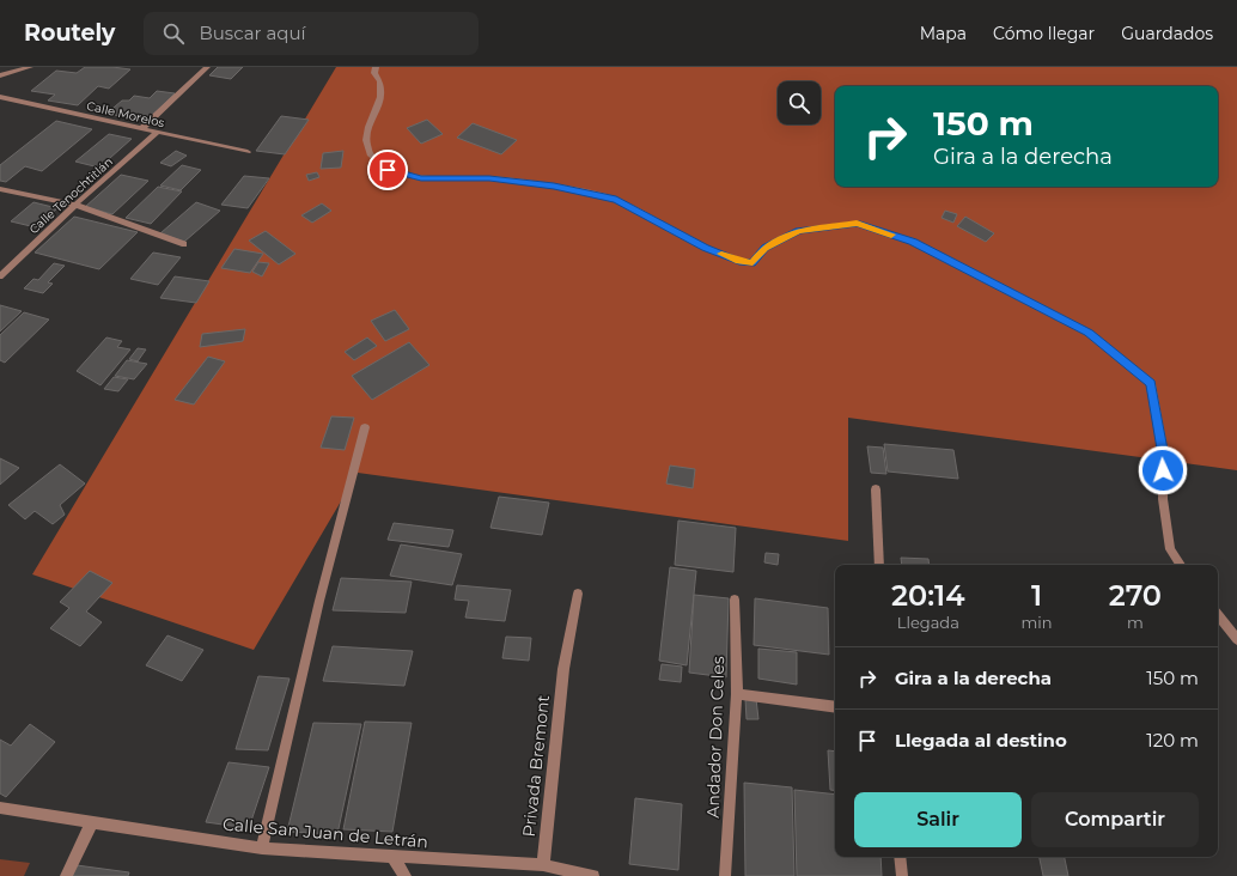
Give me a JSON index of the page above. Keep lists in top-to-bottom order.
{
  "streets": {
    "street": [
      "Calle Morelos",
      "Calle Tenochtitlán",
      "Andador Don Celes",
      "Privada Bremont",
      "Calle San Juan de Letrán"
    ]
  },
  "crossings": [
    ["Calle Morelos", "Calle Tenochtitlán"],
    ["Privada Bremont", "Calle San Juan de Letrán"]
  ],
  "page": {
    "header": "Routely",
    "search": "Buscar aquí",
    "nav": ["Mapa", "Cómo llegar", "Guardados"],
    "turn": ["150 m", "Gira a la derecha"],
    "eta": [
      "20:14",
      "Llegada",
      "1",
      "min",
      "270",
      "m"
    ],
    "list": [
      {
        "name": "Gira a la derecha",
        "value": "150 m"
      },
      {
        "name": "Llegada al destino",
        "value": "120 m"
      }
    ],
    "buttons": ["Salir", "Compartir"]
  }
}
